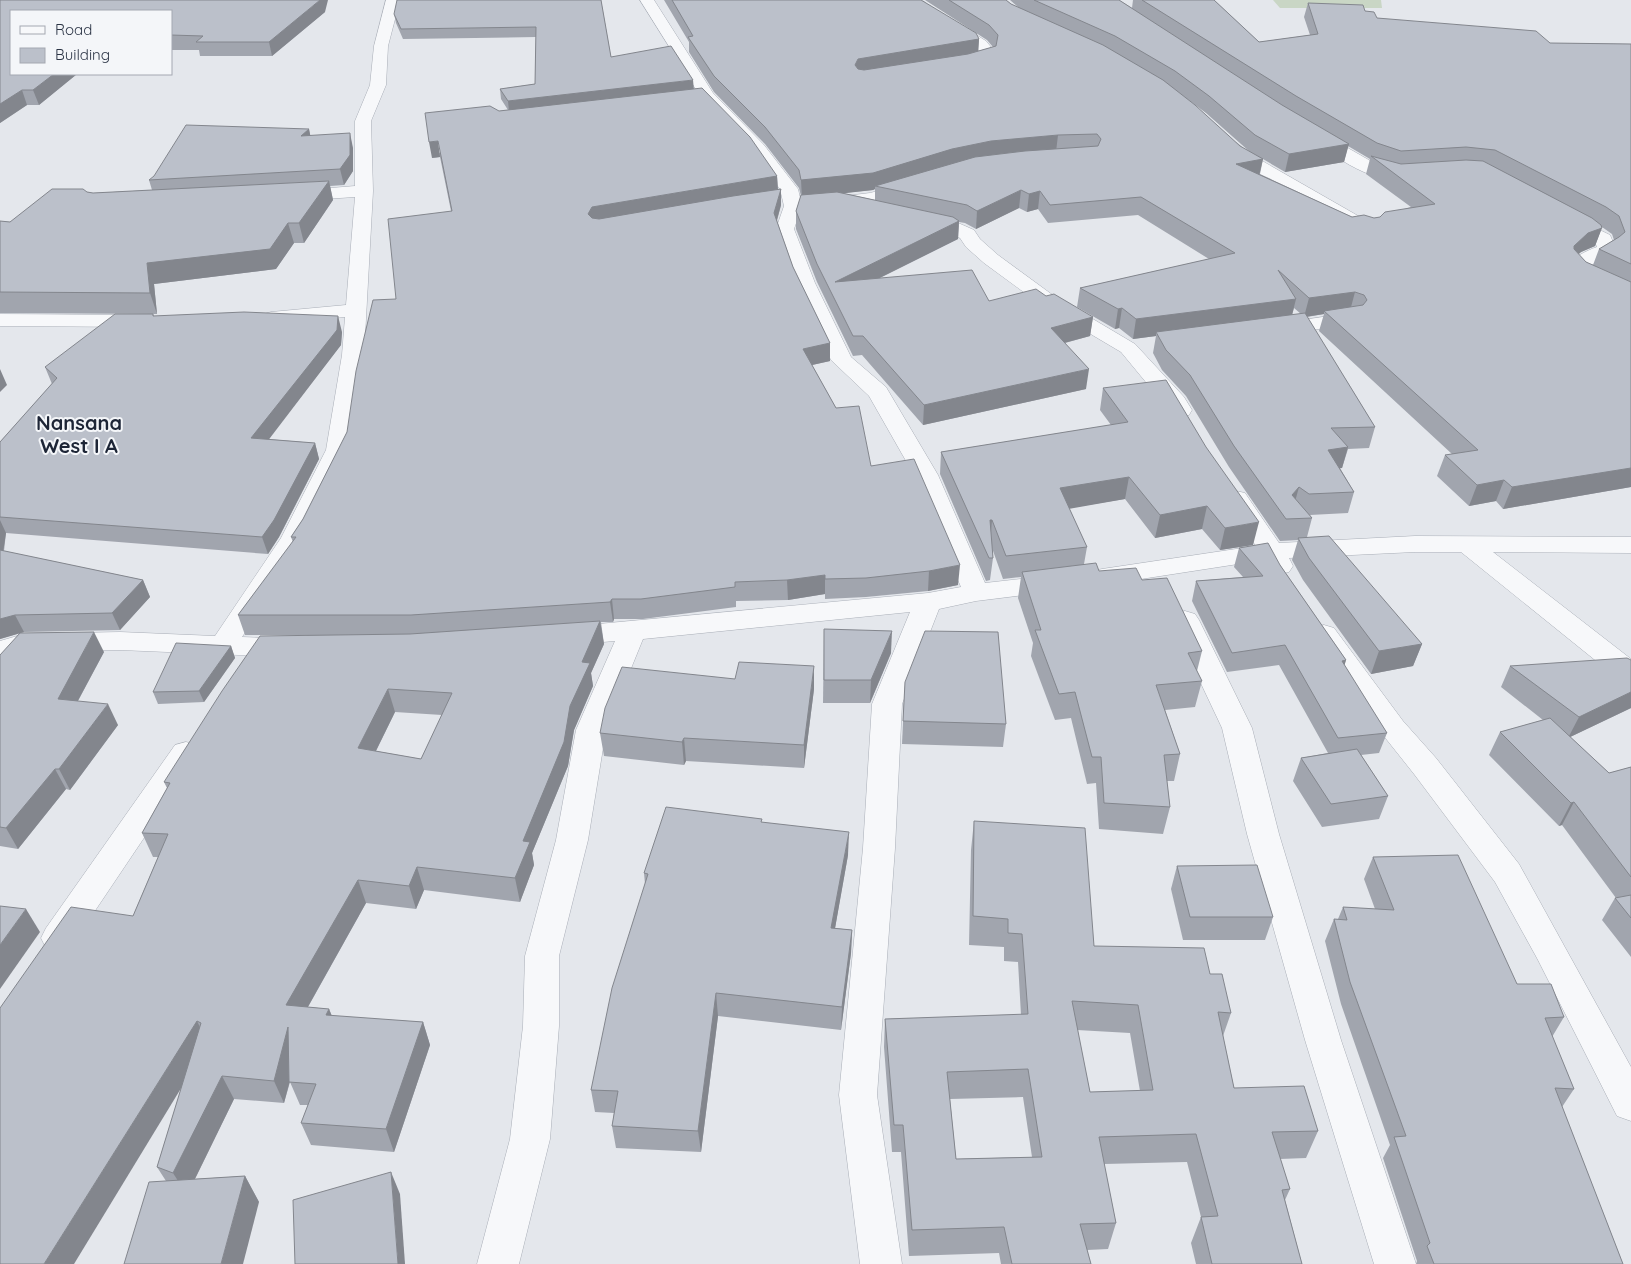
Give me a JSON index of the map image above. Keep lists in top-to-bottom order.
{
  "districts": ["Nansana West I A"],
  "legend": ["Road", "Building"]
}
